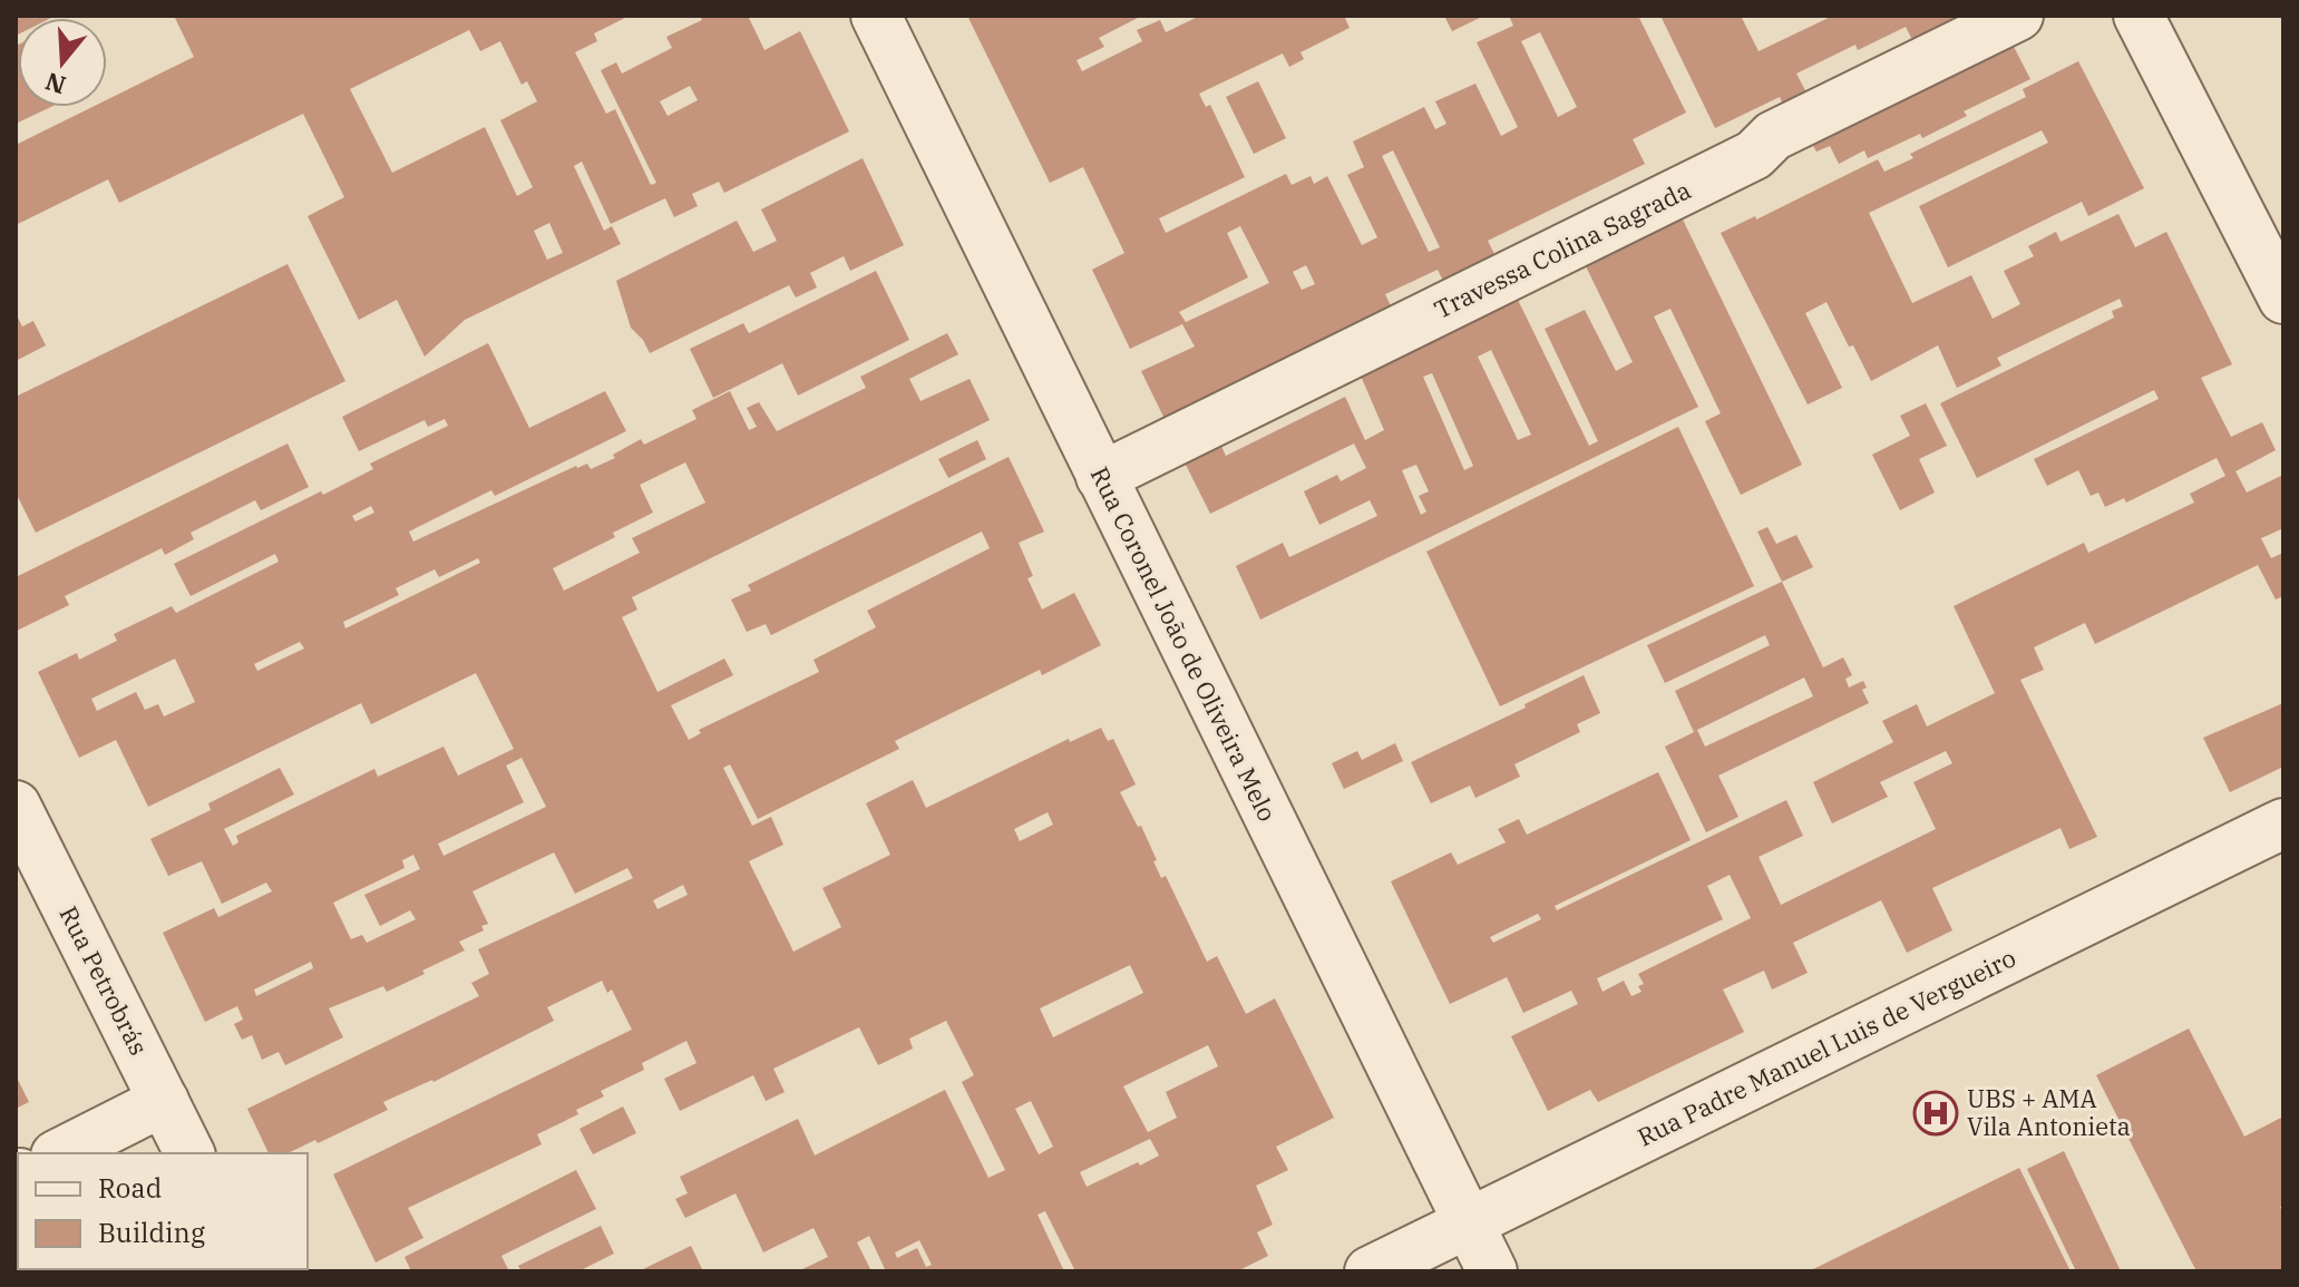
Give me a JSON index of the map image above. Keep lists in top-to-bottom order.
{
  "streets": {
    "street": [
      "Travessa Colina Sagrada",
      "Rua Coronel João de Oliveira Melo",
      "Rua Petrobrás",
      "Rua Padre Manuel Luis de Vergueiro"
    ]
  },
  "crossings": [
    ["Travessa Colina Sagrada", "Rua Coronel João de Oliveira Melo"],
    ["Rua Coronel João de Oliveira Melo", "Rua Padre Manuel Luis de Vergueiro"]
  ],
  "places": {
    "hospital": ["UBS + AMA Vila Antonieta"]
  },
  "legend": ["Road", "Building"],
  "north": "bottom"
}
